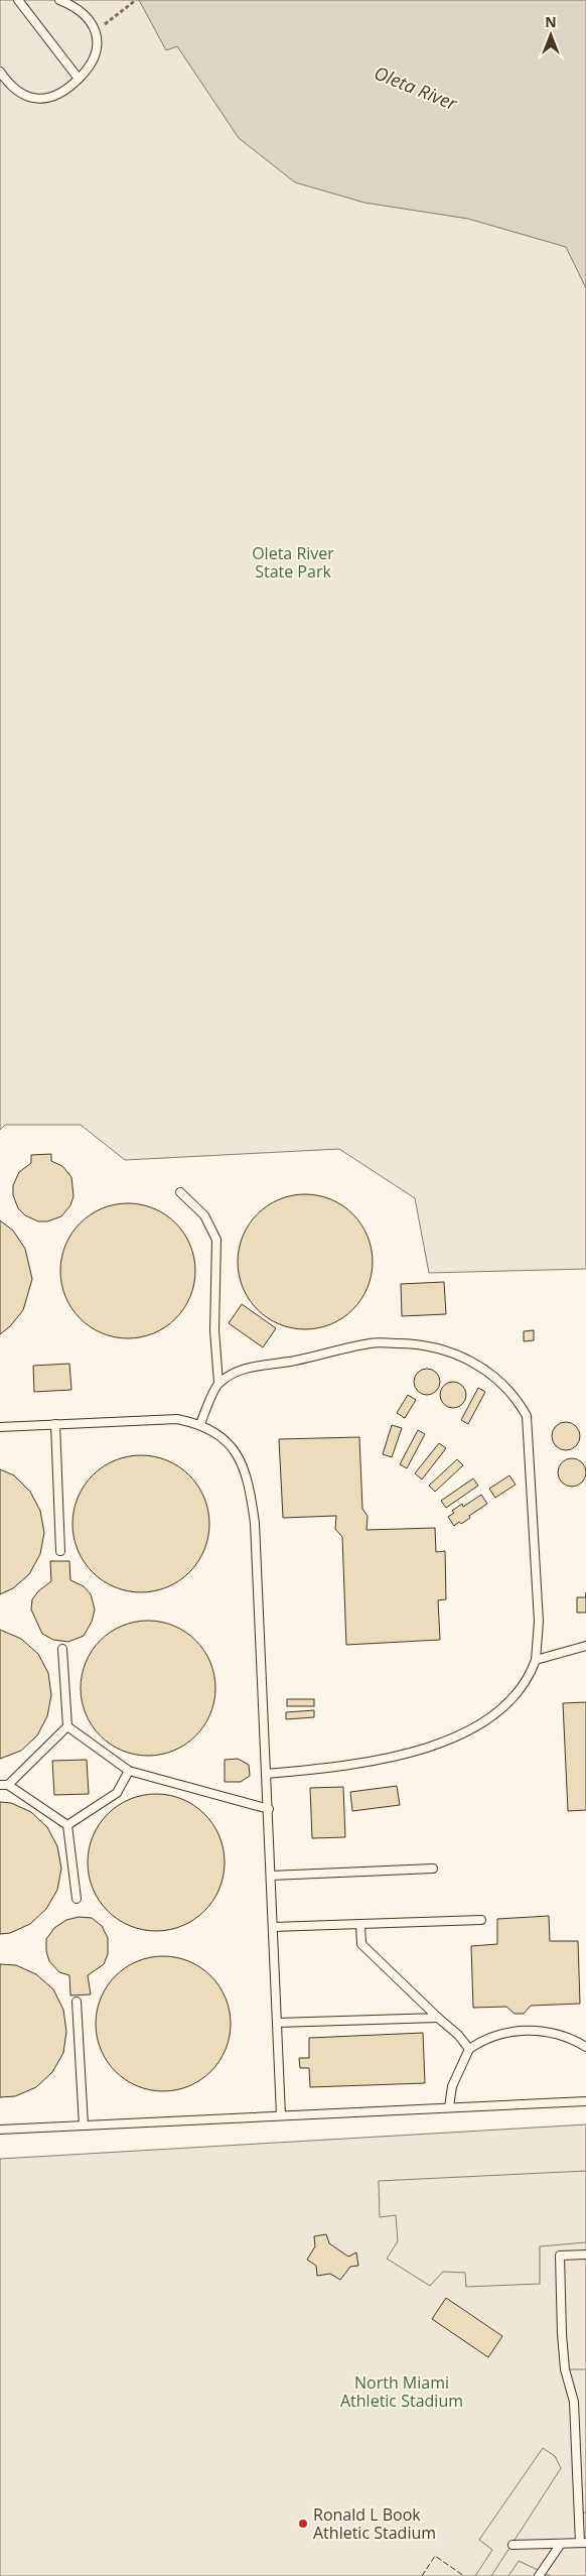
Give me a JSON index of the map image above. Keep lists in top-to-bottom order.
{
  "water": ["Oleta River"],
  "parks": ["Oleta River State Park", "North Miami Athletic Stadium"],
  "places": ["Ronald L Book Athletic Stadium"],
  "north": "top"
}
